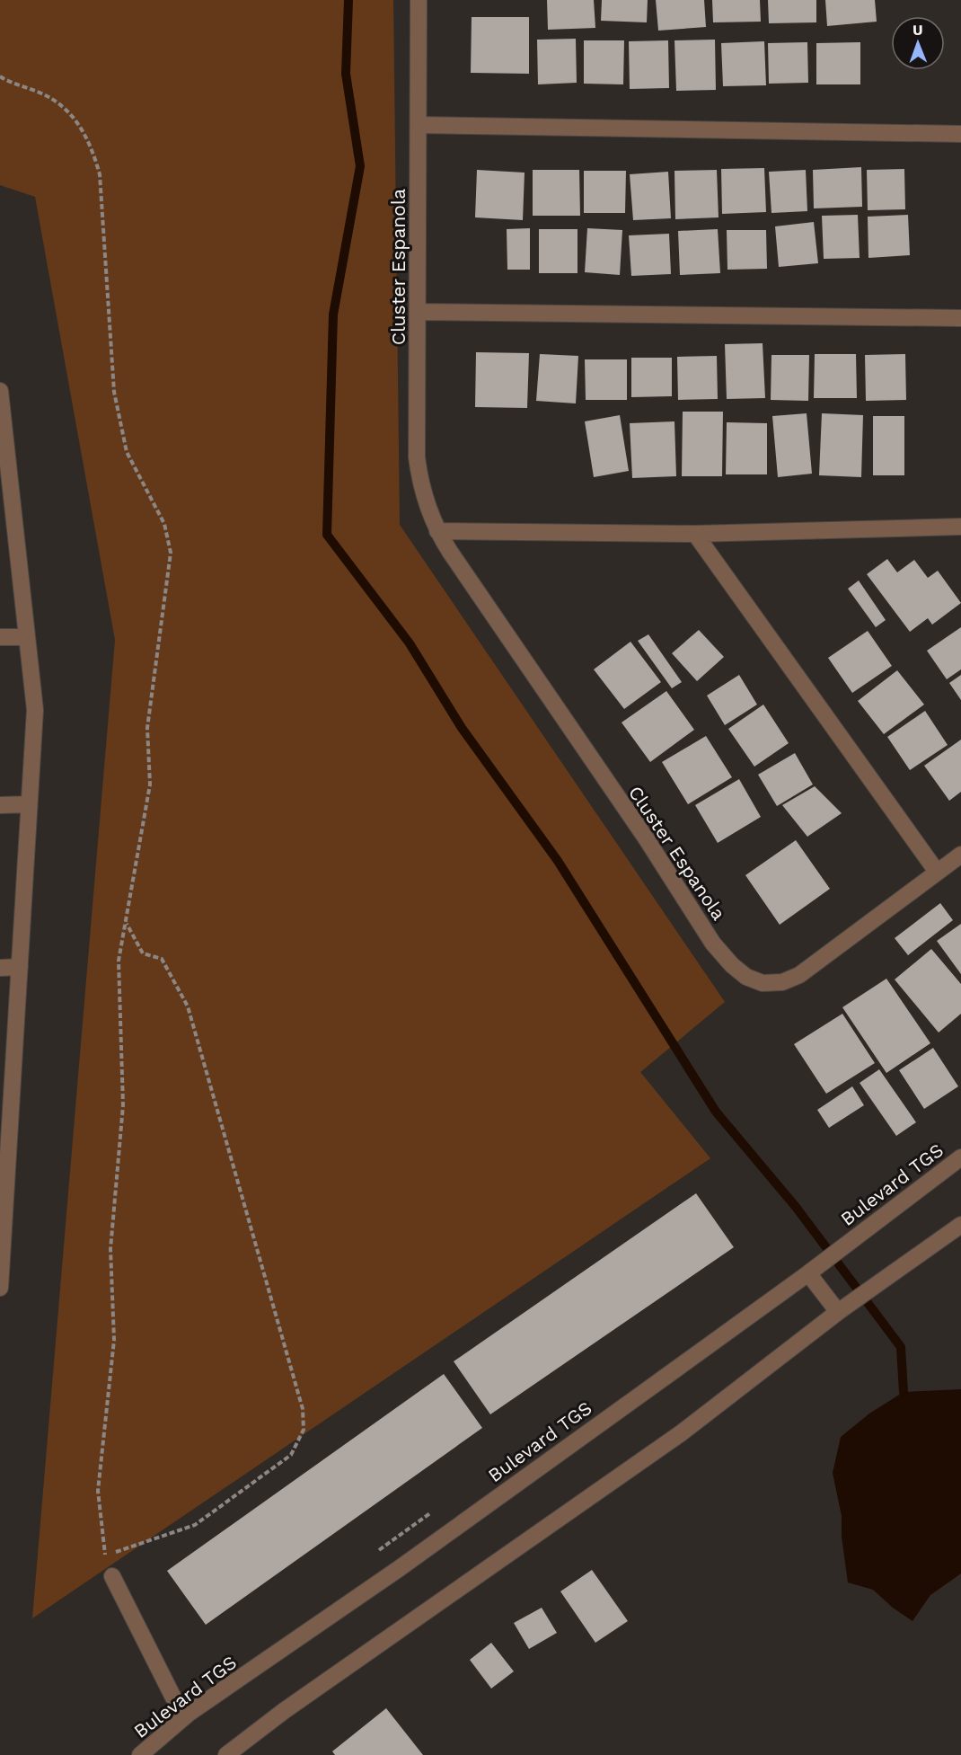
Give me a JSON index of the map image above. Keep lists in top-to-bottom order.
{
  "streets": {
    "street": ["Cluster Espanola", "Bulevard TGS"]
  },
  "north": "top"
}
